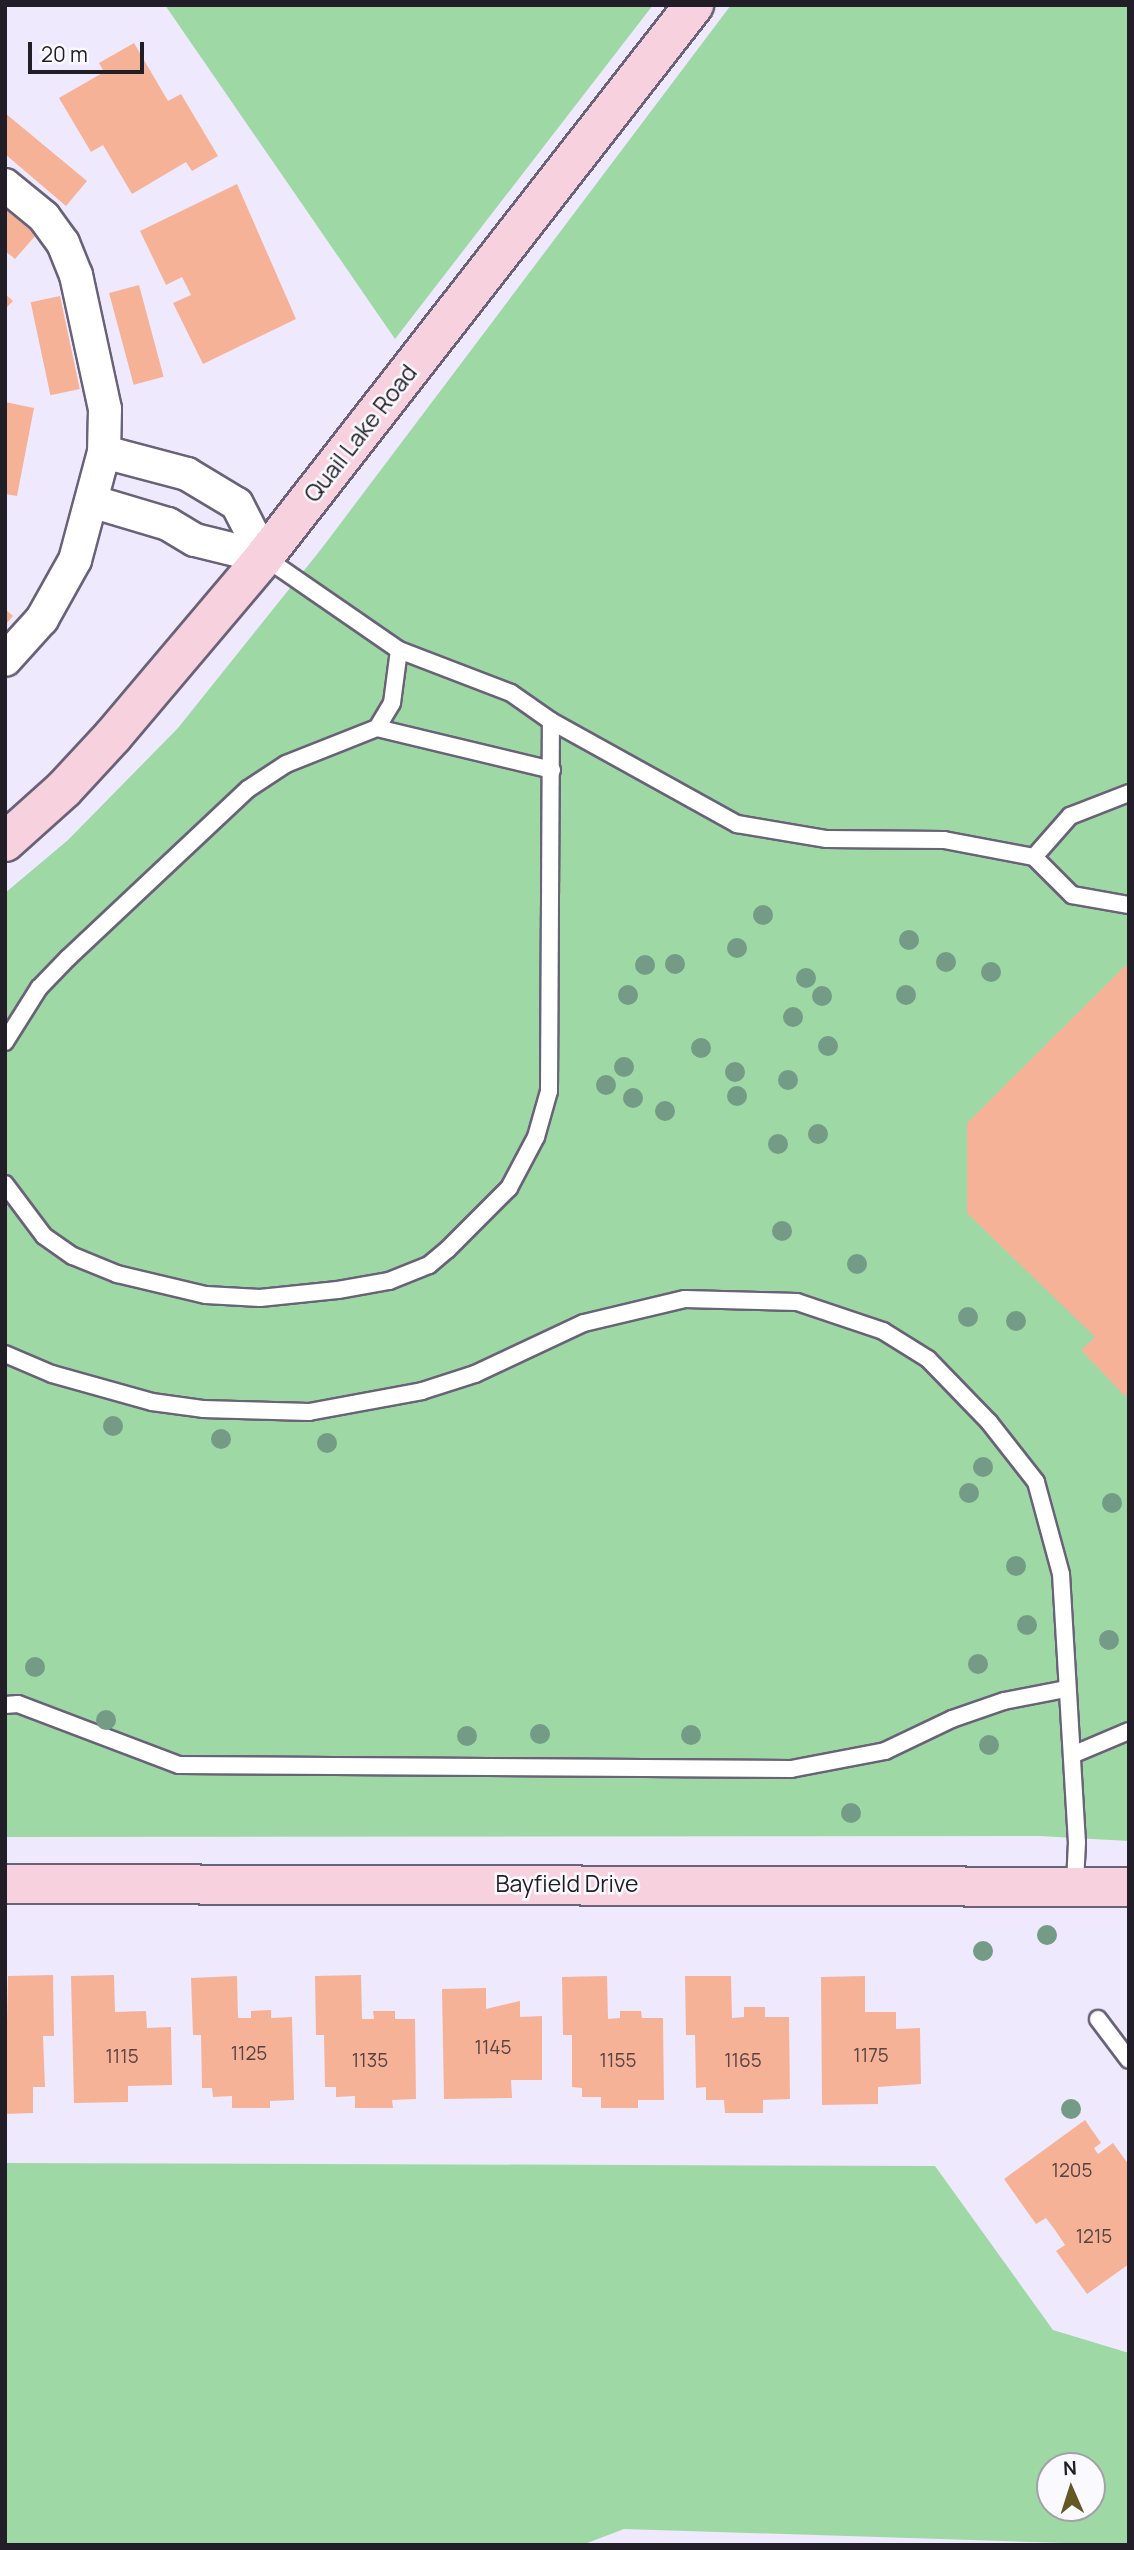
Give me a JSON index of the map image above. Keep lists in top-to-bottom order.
{
  "streets": {
    "street": ["Quail Lake Road", "Bayfield Drive"]
  },
  "house_numbers": [
    "1145",
    "1125",
    "1175",
    "1115",
    "1135",
    "1155",
    "1165",
    "1205",
    "1215"
  ],
  "scale_bar": "20 m",
  "north": "top"
}
